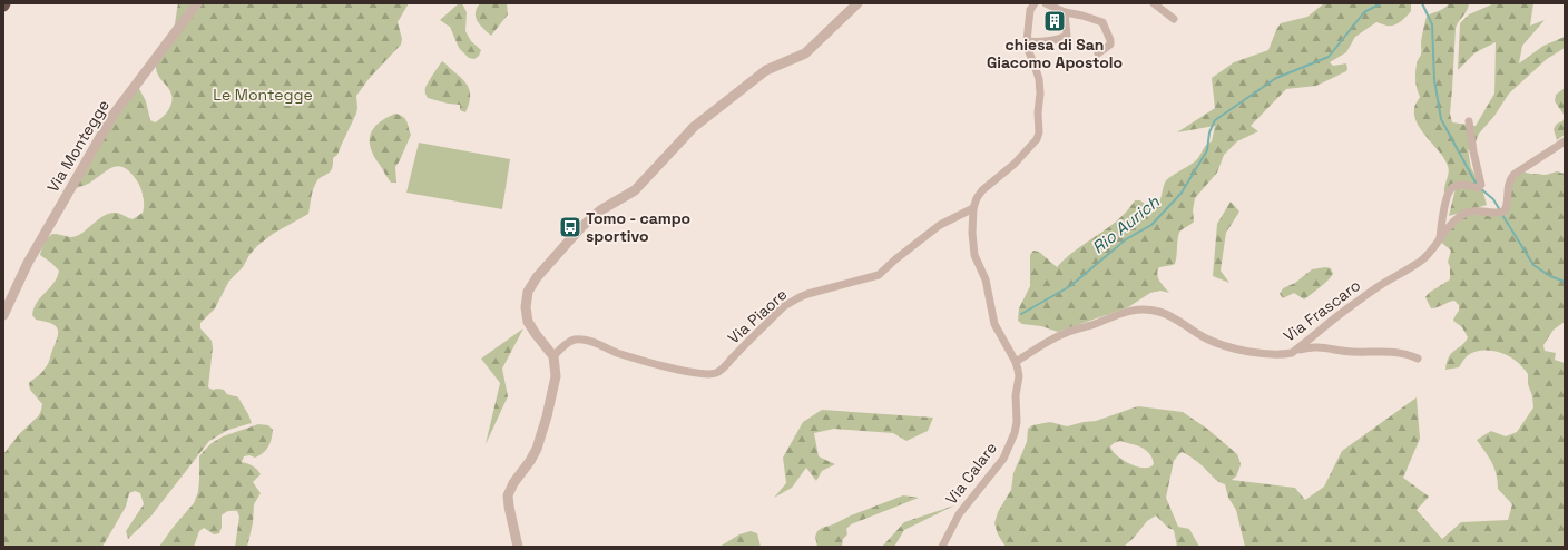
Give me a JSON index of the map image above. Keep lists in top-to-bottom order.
{
  "streets": {
    "street": [
      "Via Montegge",
      "Via Frascaro",
      "Via Piaore",
      "Via Calare"
    ]
  },
  "crossings": [
    ["Via Frascaro", "Via Calare"]
  ],
  "water": ["Rio Aurich"],
  "parks": ["Le Montegge"],
  "places": {
    "building": ["chiesa di San Giacomo Apostolo"],
    "bus stop": ["Tomo - campo sportivo"]
  }
}
